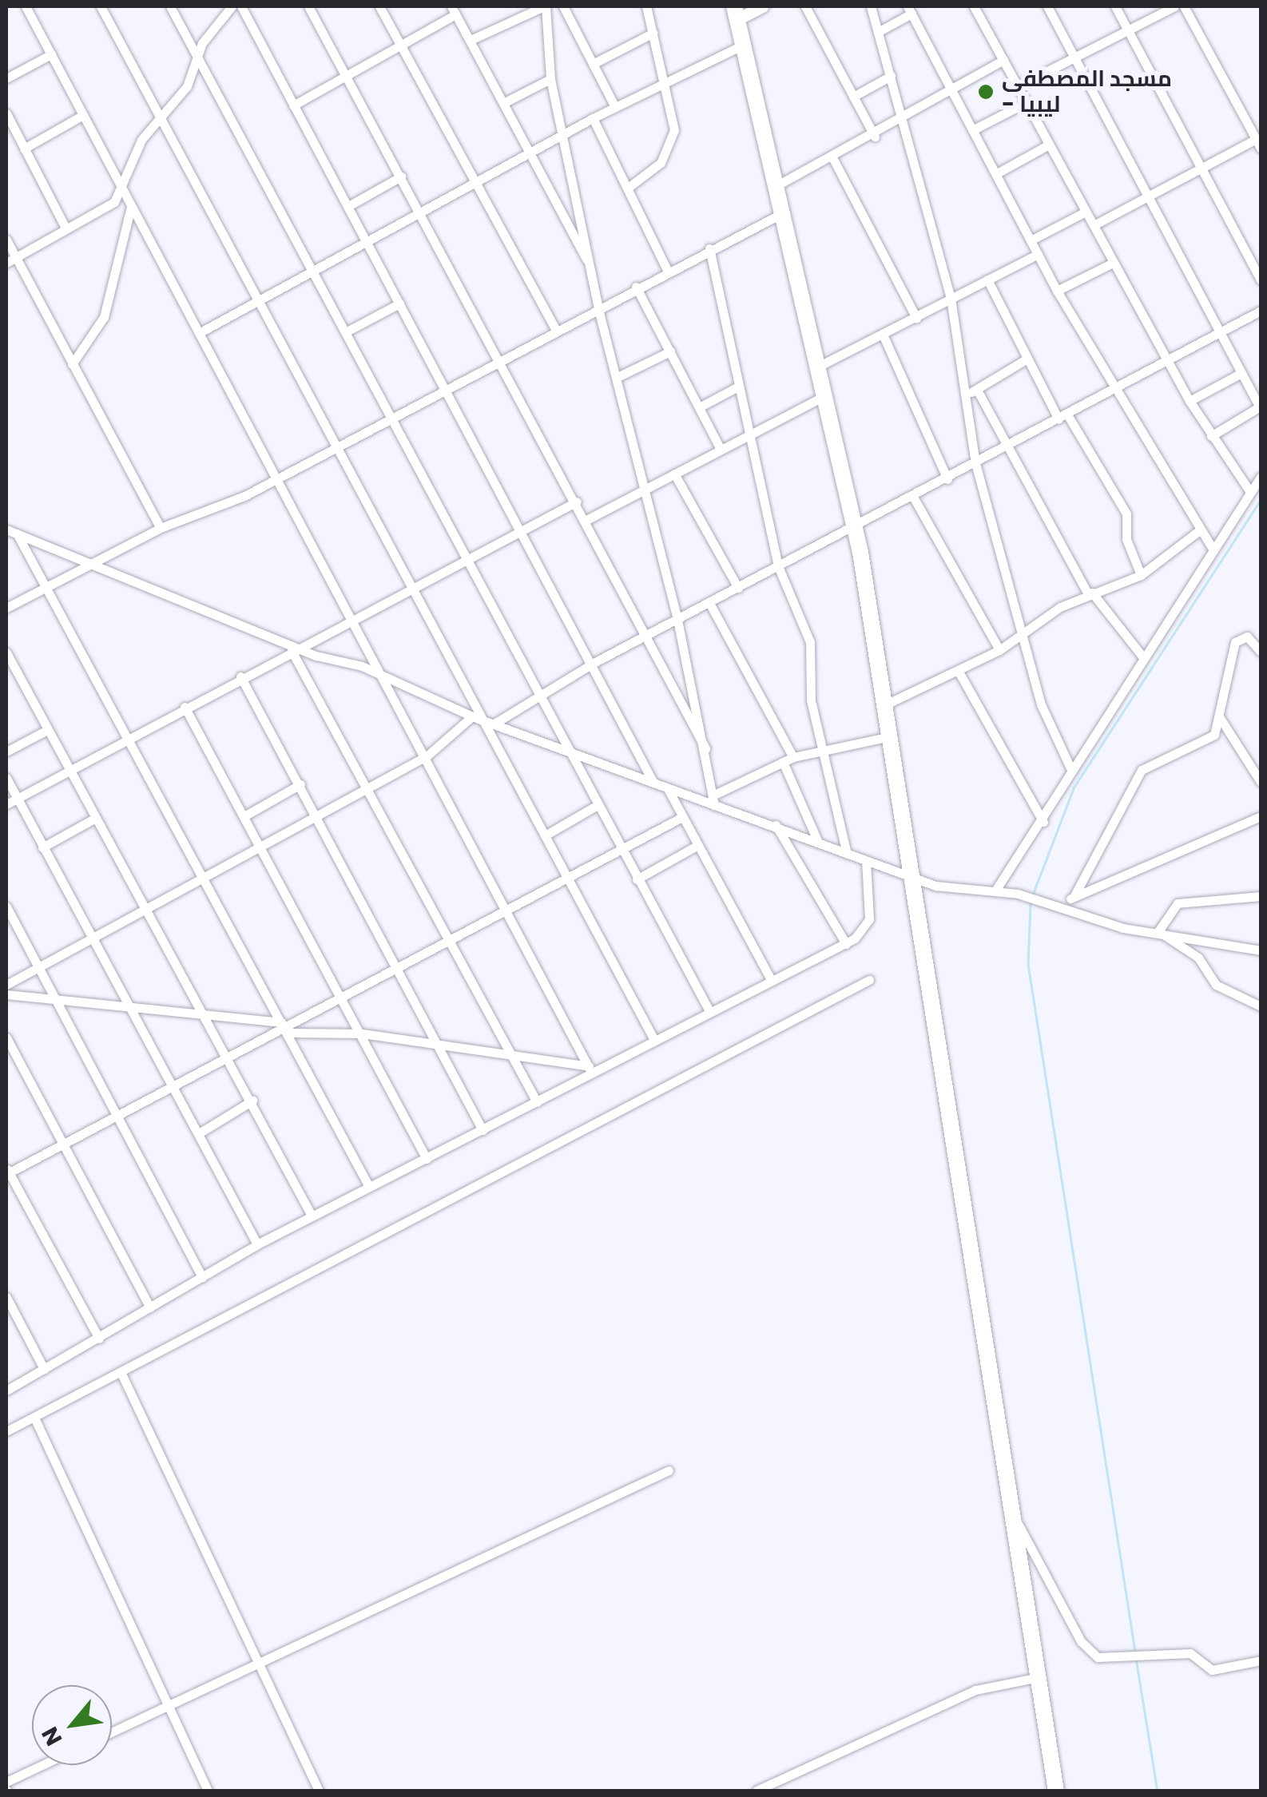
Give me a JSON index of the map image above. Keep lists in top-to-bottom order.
{
  "places": ["مسجد المصطفى - ليبيا"],
  "north": "bottom left"
}
